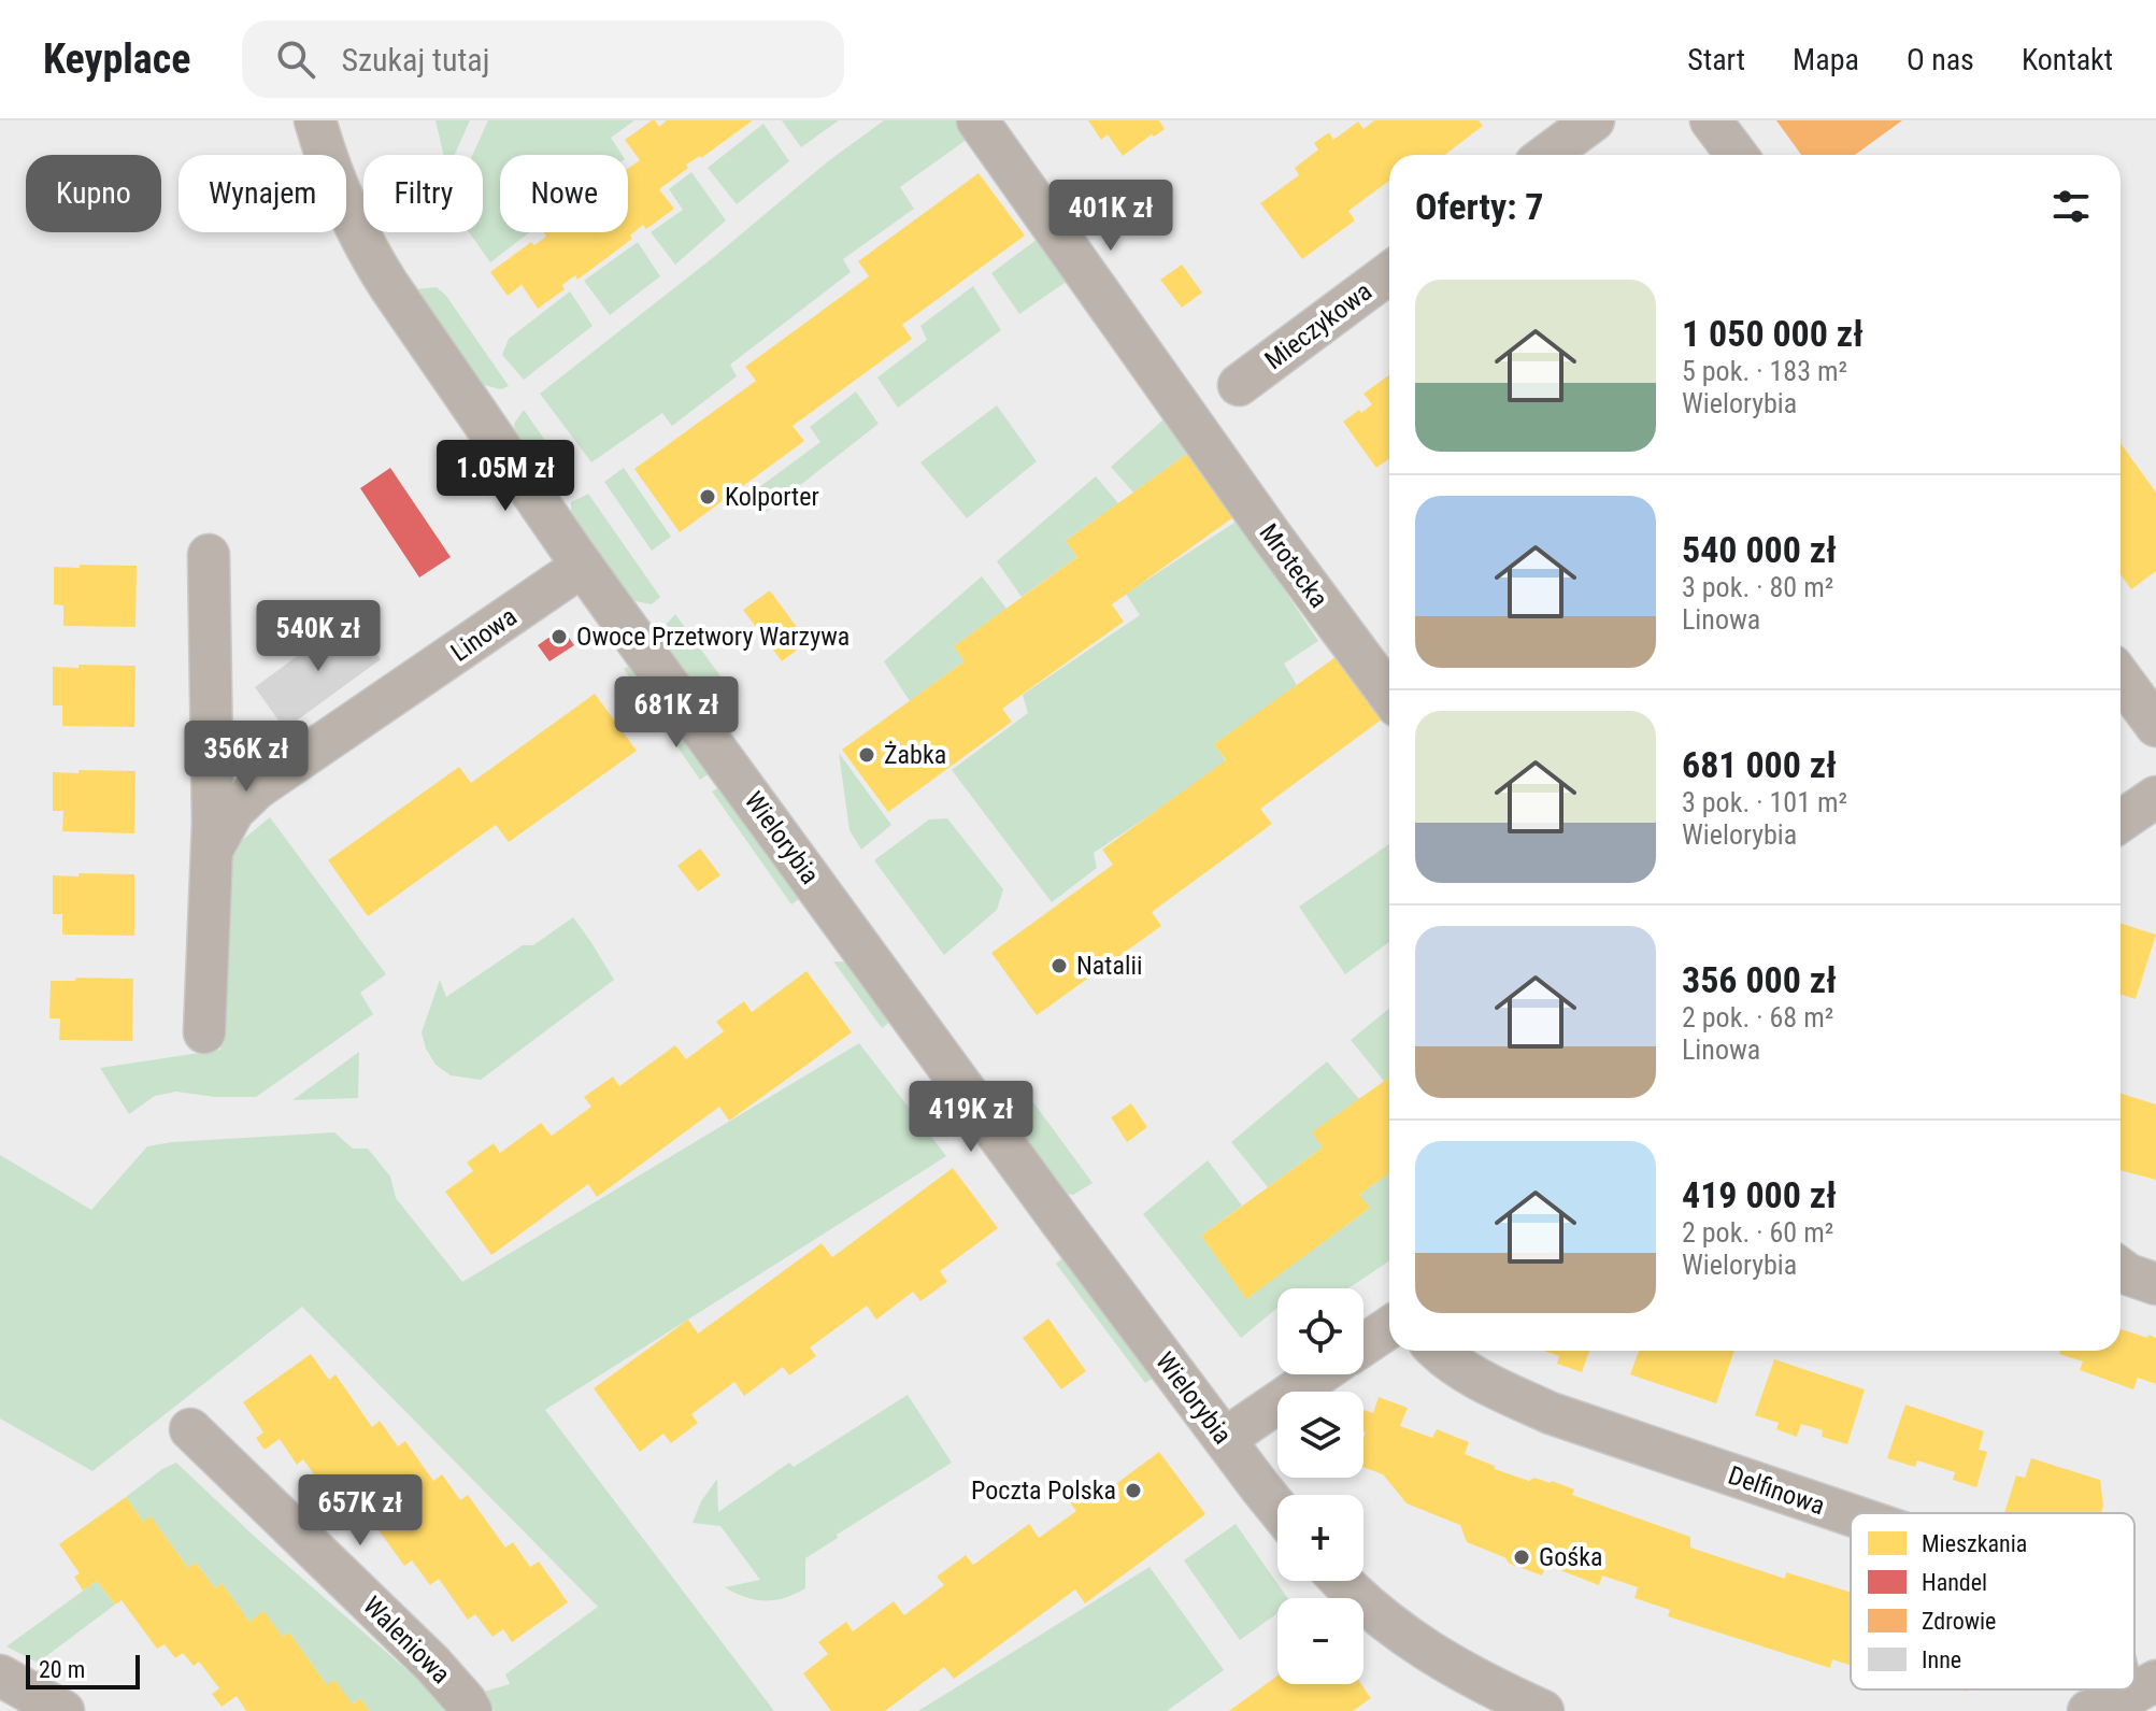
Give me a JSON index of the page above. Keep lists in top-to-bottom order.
{
  "streets": {
    "street": [
      "Mieczykowa",
      "Mrotecka",
      "Linowa",
      "Wielorybia",
      "Delfinowa",
      "Waleniowa"
    ]
  },
  "crossings": [
    ["Linowa", "Wielorybia"]
  ],
  "places": [
    "Kolporter",
    "Owoce Przetwory Warzywa",
    "Żabka",
    "Natalii",
    "Poczta Polska",
    "Gośka"
  ],
  "legend": [
    "Mieszkania",
    "Handel",
    "Zdrowie",
    "Inne"
  ],
  "scale_bar": "20 m",
  "page": {
    "header": "Keyplace",
    "search": "Szukaj tutaj",
    "nav": [
      "Start",
      "Mapa",
      "O nas",
      "Kontakt"
    ],
    "chip": [
      "Kupno",
      "Wynajem",
      "Filtry",
      "Nowe"
    ],
    "heading": "Oferty: 7",
    "price": [
      "401K zł",
      "1.05M zł",
      "540K zł",
      "681K zł",
      "356K zł",
      "419K zł",
      "657K zł"
    ],
    "list": [
      {
        "name": "1 050 000 zł",
        "note": "5 pok. · 183 m² · Wielorybia"
      },
      {
        "name": "540 000 zł",
        "note": "3 pok. · 80 m² · Linowa"
      },
      {
        "name": "681 000 zł",
        "note": "3 pok. · 101 m² · Wielorybia"
      },
      {
        "name": "356 000 zł",
        "note": "2 pok. · 68 m² · Linowa"
      },
      {
        "name": "419 000 zł",
        "note": "2 pok. · 60 m² · Wielorybia"
      }
    ],
    "map_buttons": ["+", "−"],
    "scale": "20 m"
  }
}
